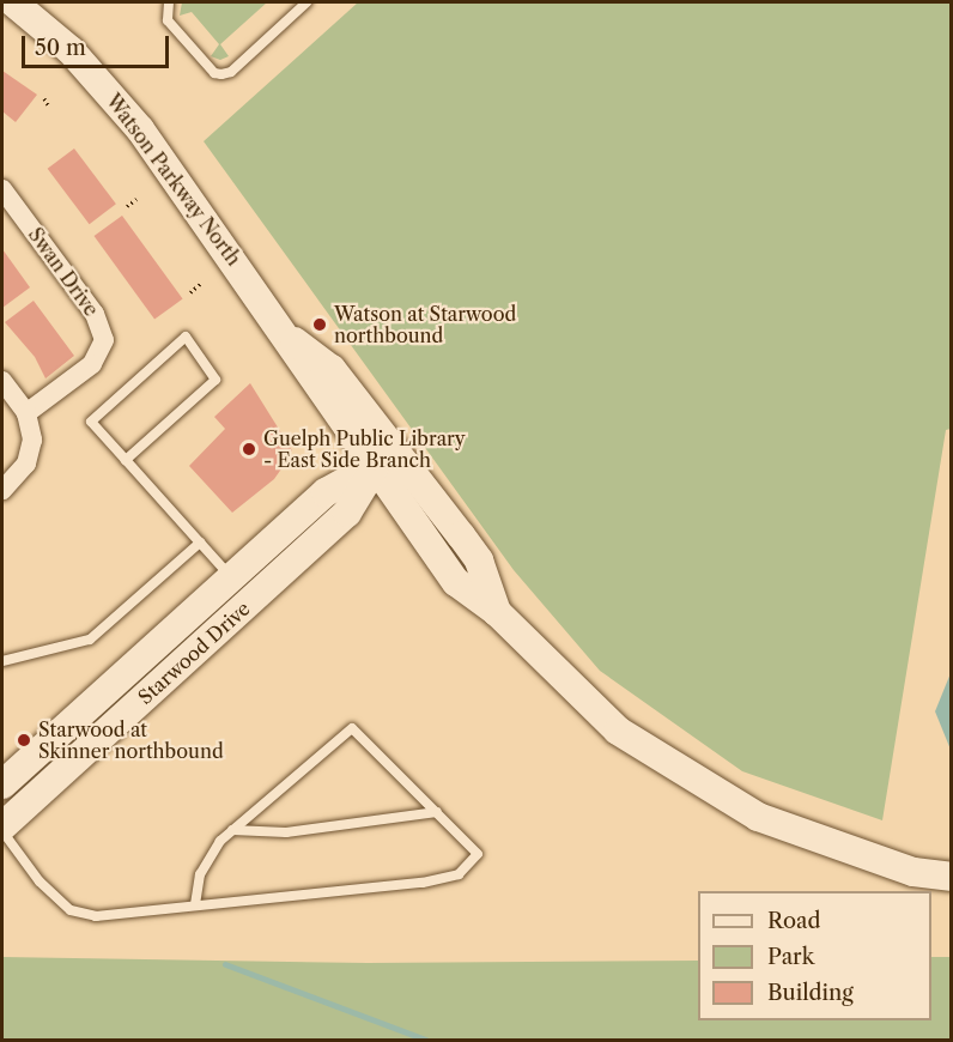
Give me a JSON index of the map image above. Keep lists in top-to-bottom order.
{
  "streets": {
    "main road": ["Watson Parkway North", "Starwood Drive"],
    "street": ["Swan Drive"]
  },
  "crossings": [
    ["Watson Parkway North", "Starwood Drive"]
  ],
  "places": ["Watson at Starwood northbound", "Guelph Public Library - East Side Branch", "Starwood at Skinner northbound"],
  "legend": ["Road", "Park", "Building"],
  "scale_bar": "50 m"
}
